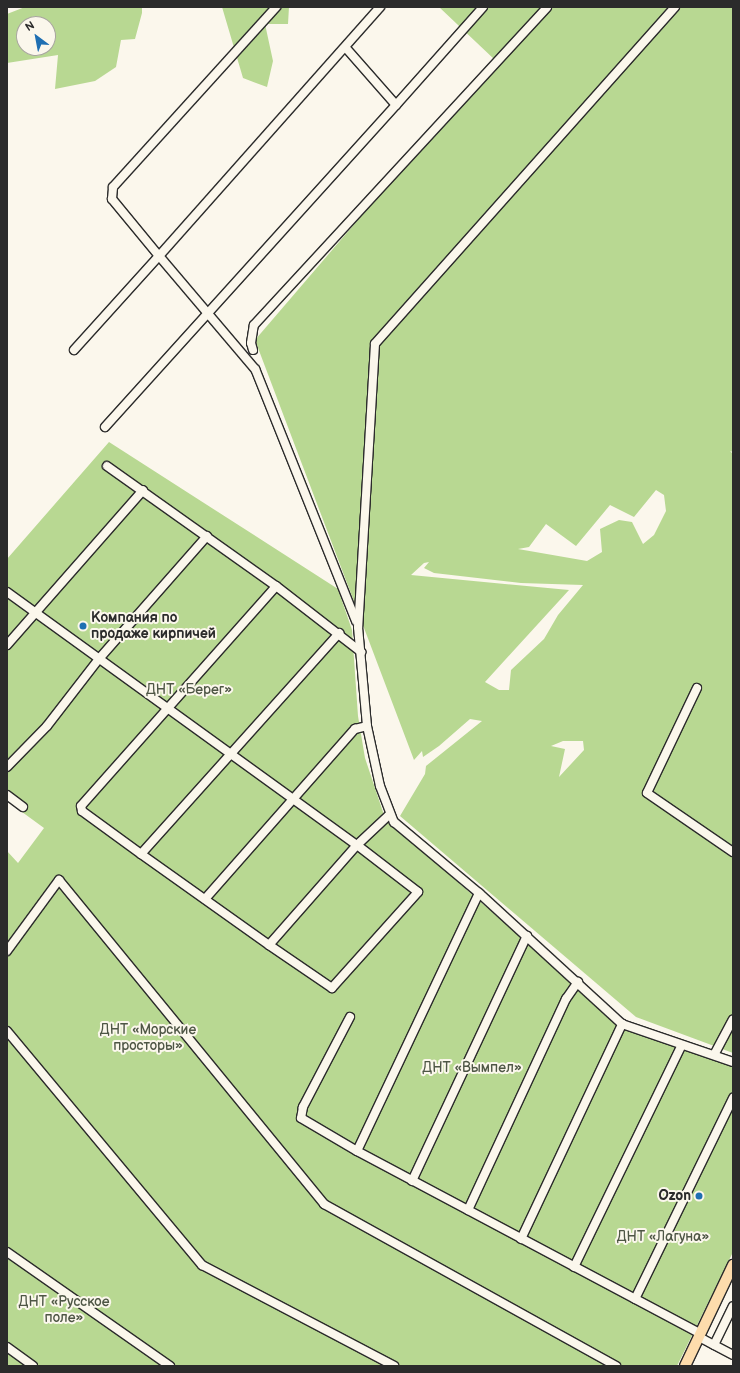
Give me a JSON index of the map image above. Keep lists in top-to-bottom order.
{
  "parks": [
    "ДНТ «Берег»",
    "ДНТ «Морские просторы»",
    "ДНТ «Вымпел»",
    "ДНТ «Лагуна»",
    "ДНТ «Русское поле»"
  ],
  "places": ["Компания по продаже кирпичей", "Ozon"],
  "north": "top left"
}
